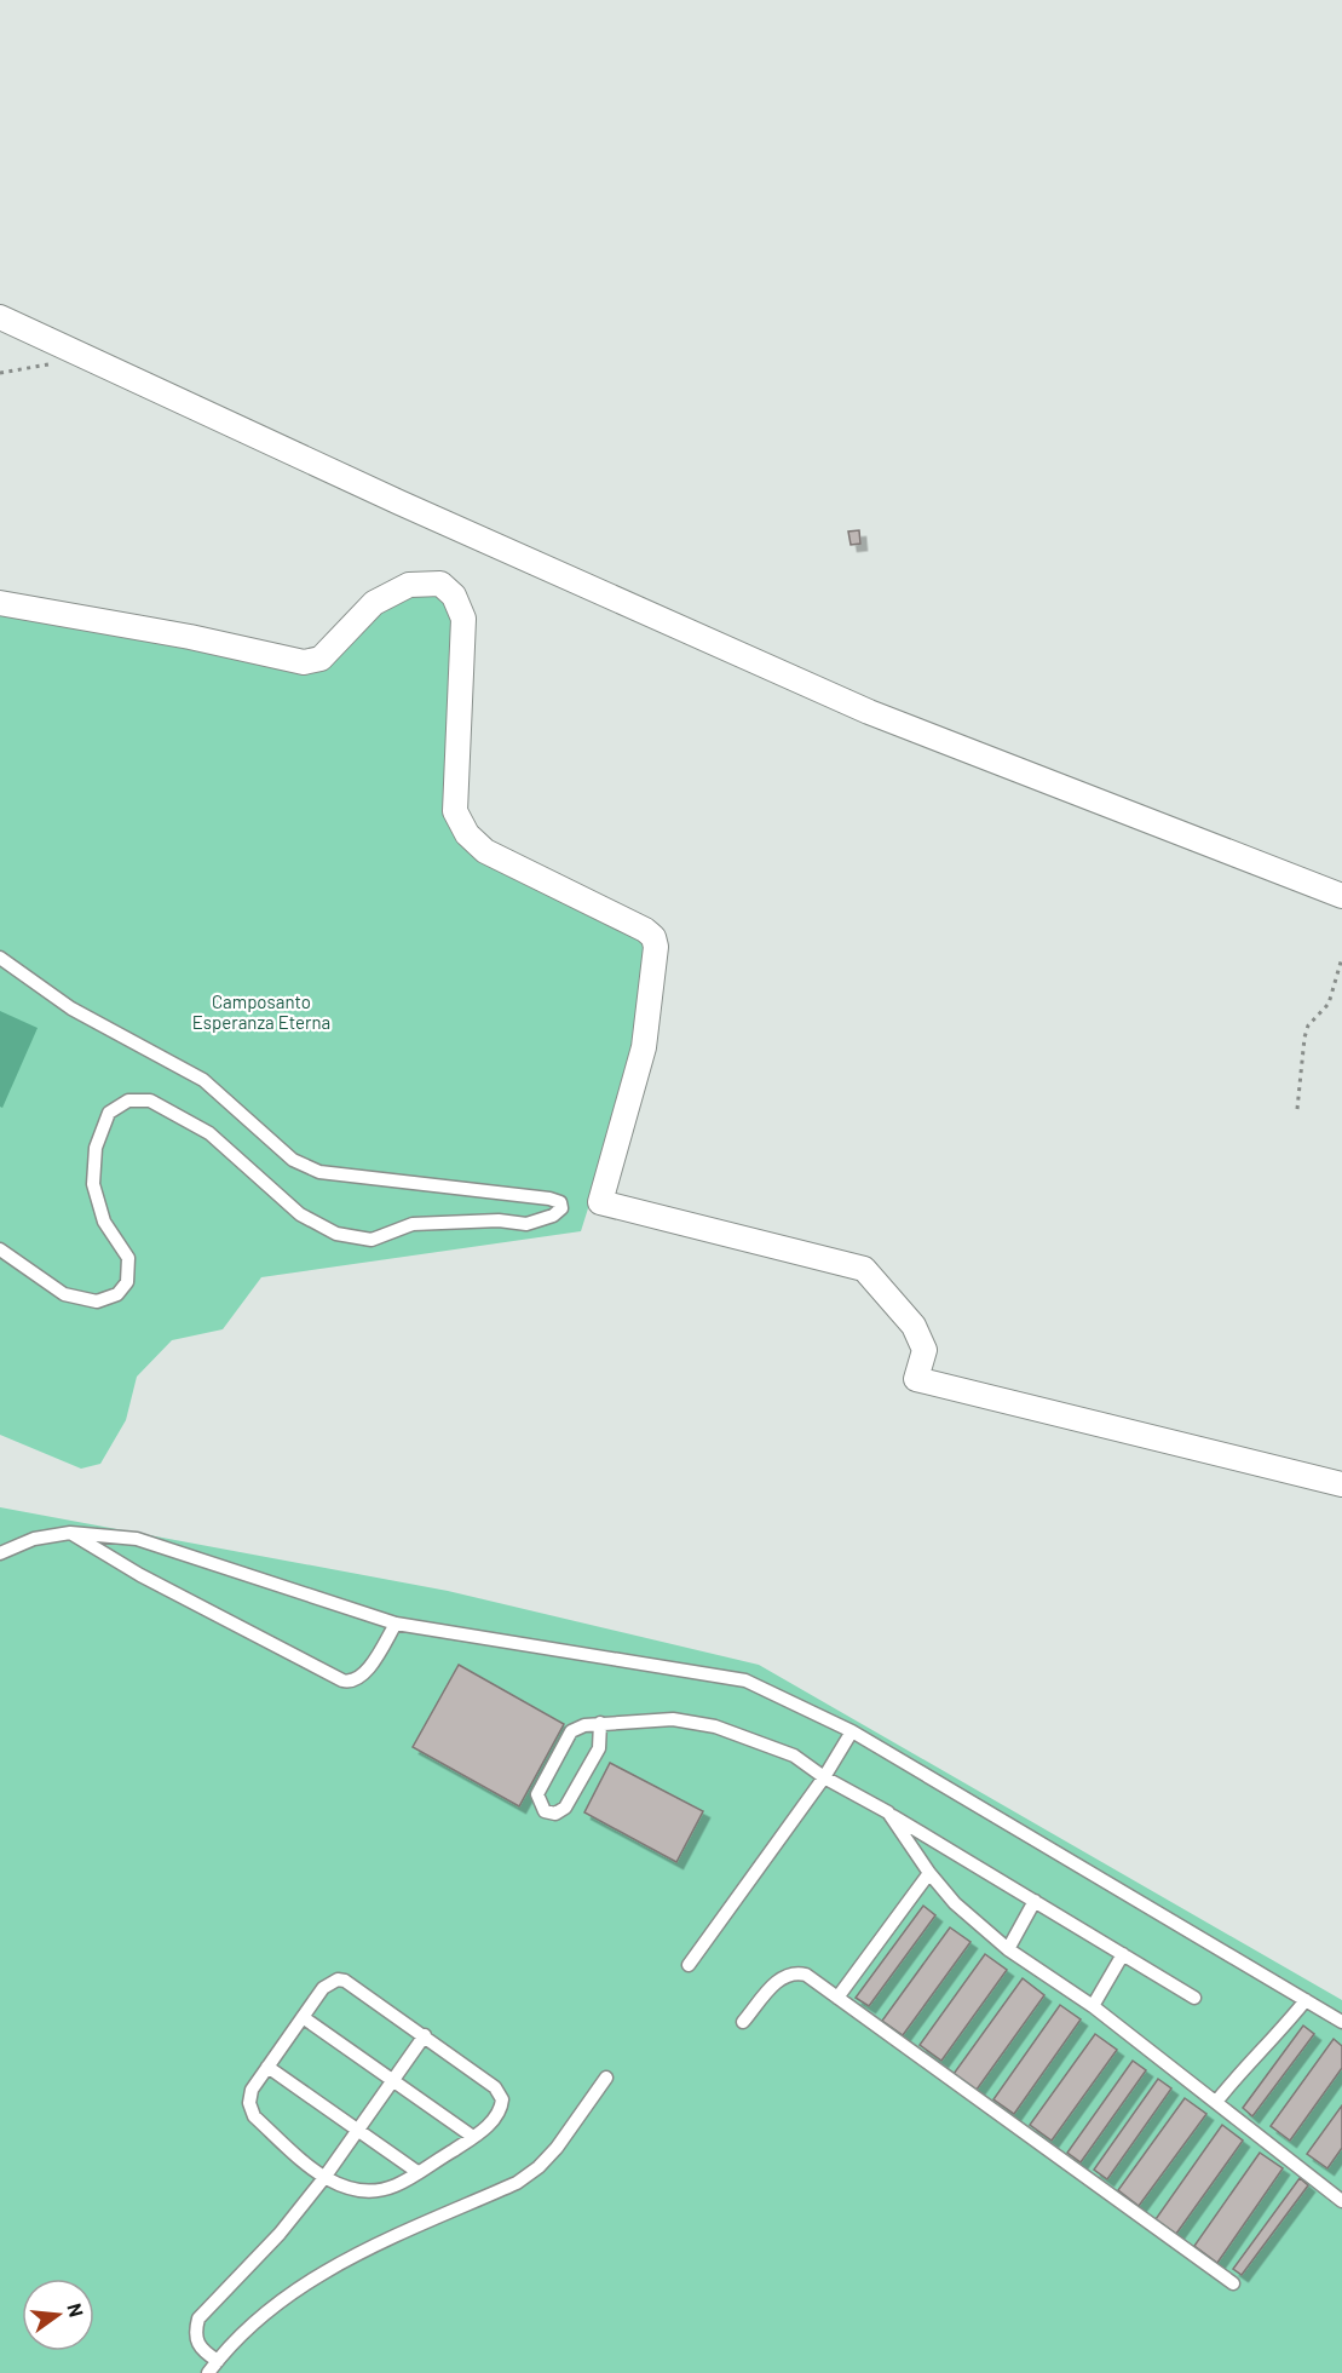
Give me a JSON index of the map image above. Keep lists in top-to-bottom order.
{
  "parks": ["Camposanto Esperanza Eterna"],
  "north": "right"
}
